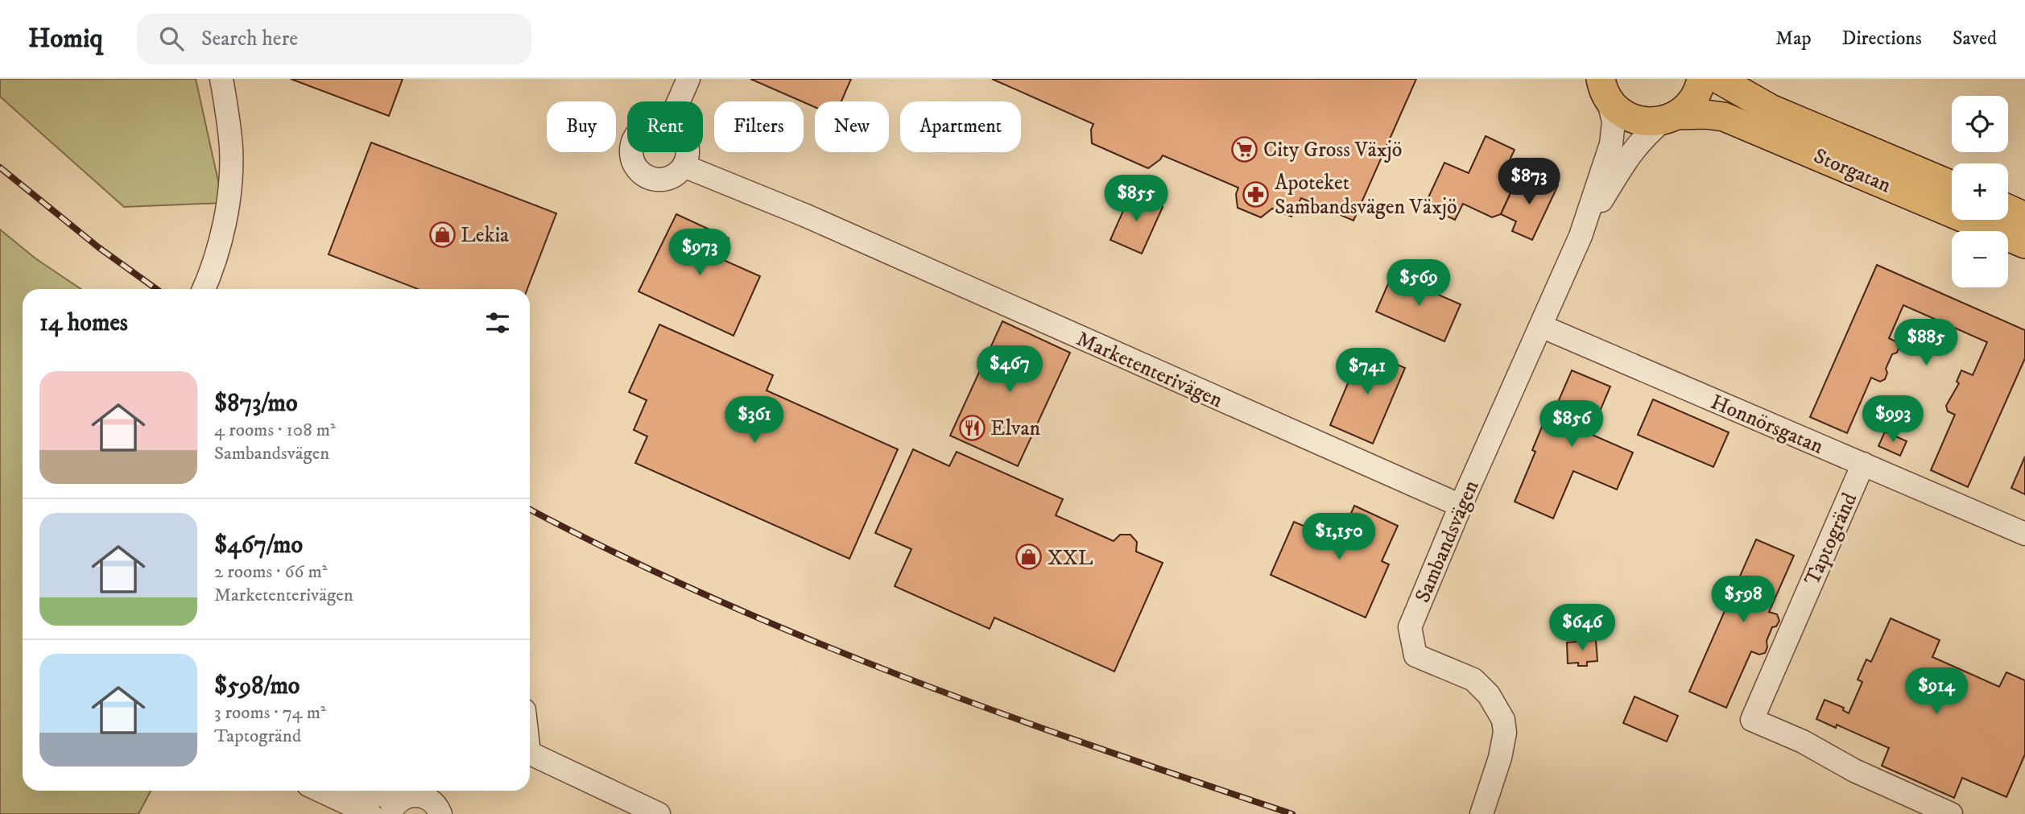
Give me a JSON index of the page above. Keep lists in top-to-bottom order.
{
  "streets": {
    "main road": ["Storgatan"],
    "street": [
      "Marketenterivägen",
      "Honnörsgatan",
      "Taptogränd",
      "Sambandsvägen"
    ]
  },
  "crossings": [
    ["Storgatan", "Sambandsvägen"],
    ["Marketenterivägen", "Sambandsvägen"],
    ["Honnörsgatan", "Taptogränd"],
    ["Honnörsgatan", "Sambandsvägen"]
  ],
  "places": {
    "supermarket": ["City Gross Växjö"],
    "pharmacy": ["Apoteket Sambandsvägen Växjö"],
    "shop": ["Lekia", "XXL"],
    "restaurant": ["Elvan"]
  },
  "page": {
    "header": "Homiq",
    "search": "Search here",
    "nav": ["Map", "Directions", "Saved"],
    "map_buttons": ["+", "−"],
    "chip": [
      "Buy",
      "Rent",
      "Filters",
      "New",
      "Apartment"
    ],
    "price": [
      "$873",
      "$855",
      "$973",
      "$569",
      "$885",
      "$467",
      "$741",
      "$993",
      "$361",
      "$856",
      "$1,150",
      "$598",
      "$646",
      "$914"
    ],
    "heading": "14 homes",
    "list": [
      {
        "name": "$873/mo",
        "note": "4 rooms · 108 m² · Sambandsvägen"
      },
      {
        "name": "$467/mo",
        "note": "2 rooms · 66 m² · Marketenterivägen"
      },
      {
        "name": "$598/mo",
        "note": "3 rooms · 74 m² · Taptogränd"
      }
    ]
  }
}
